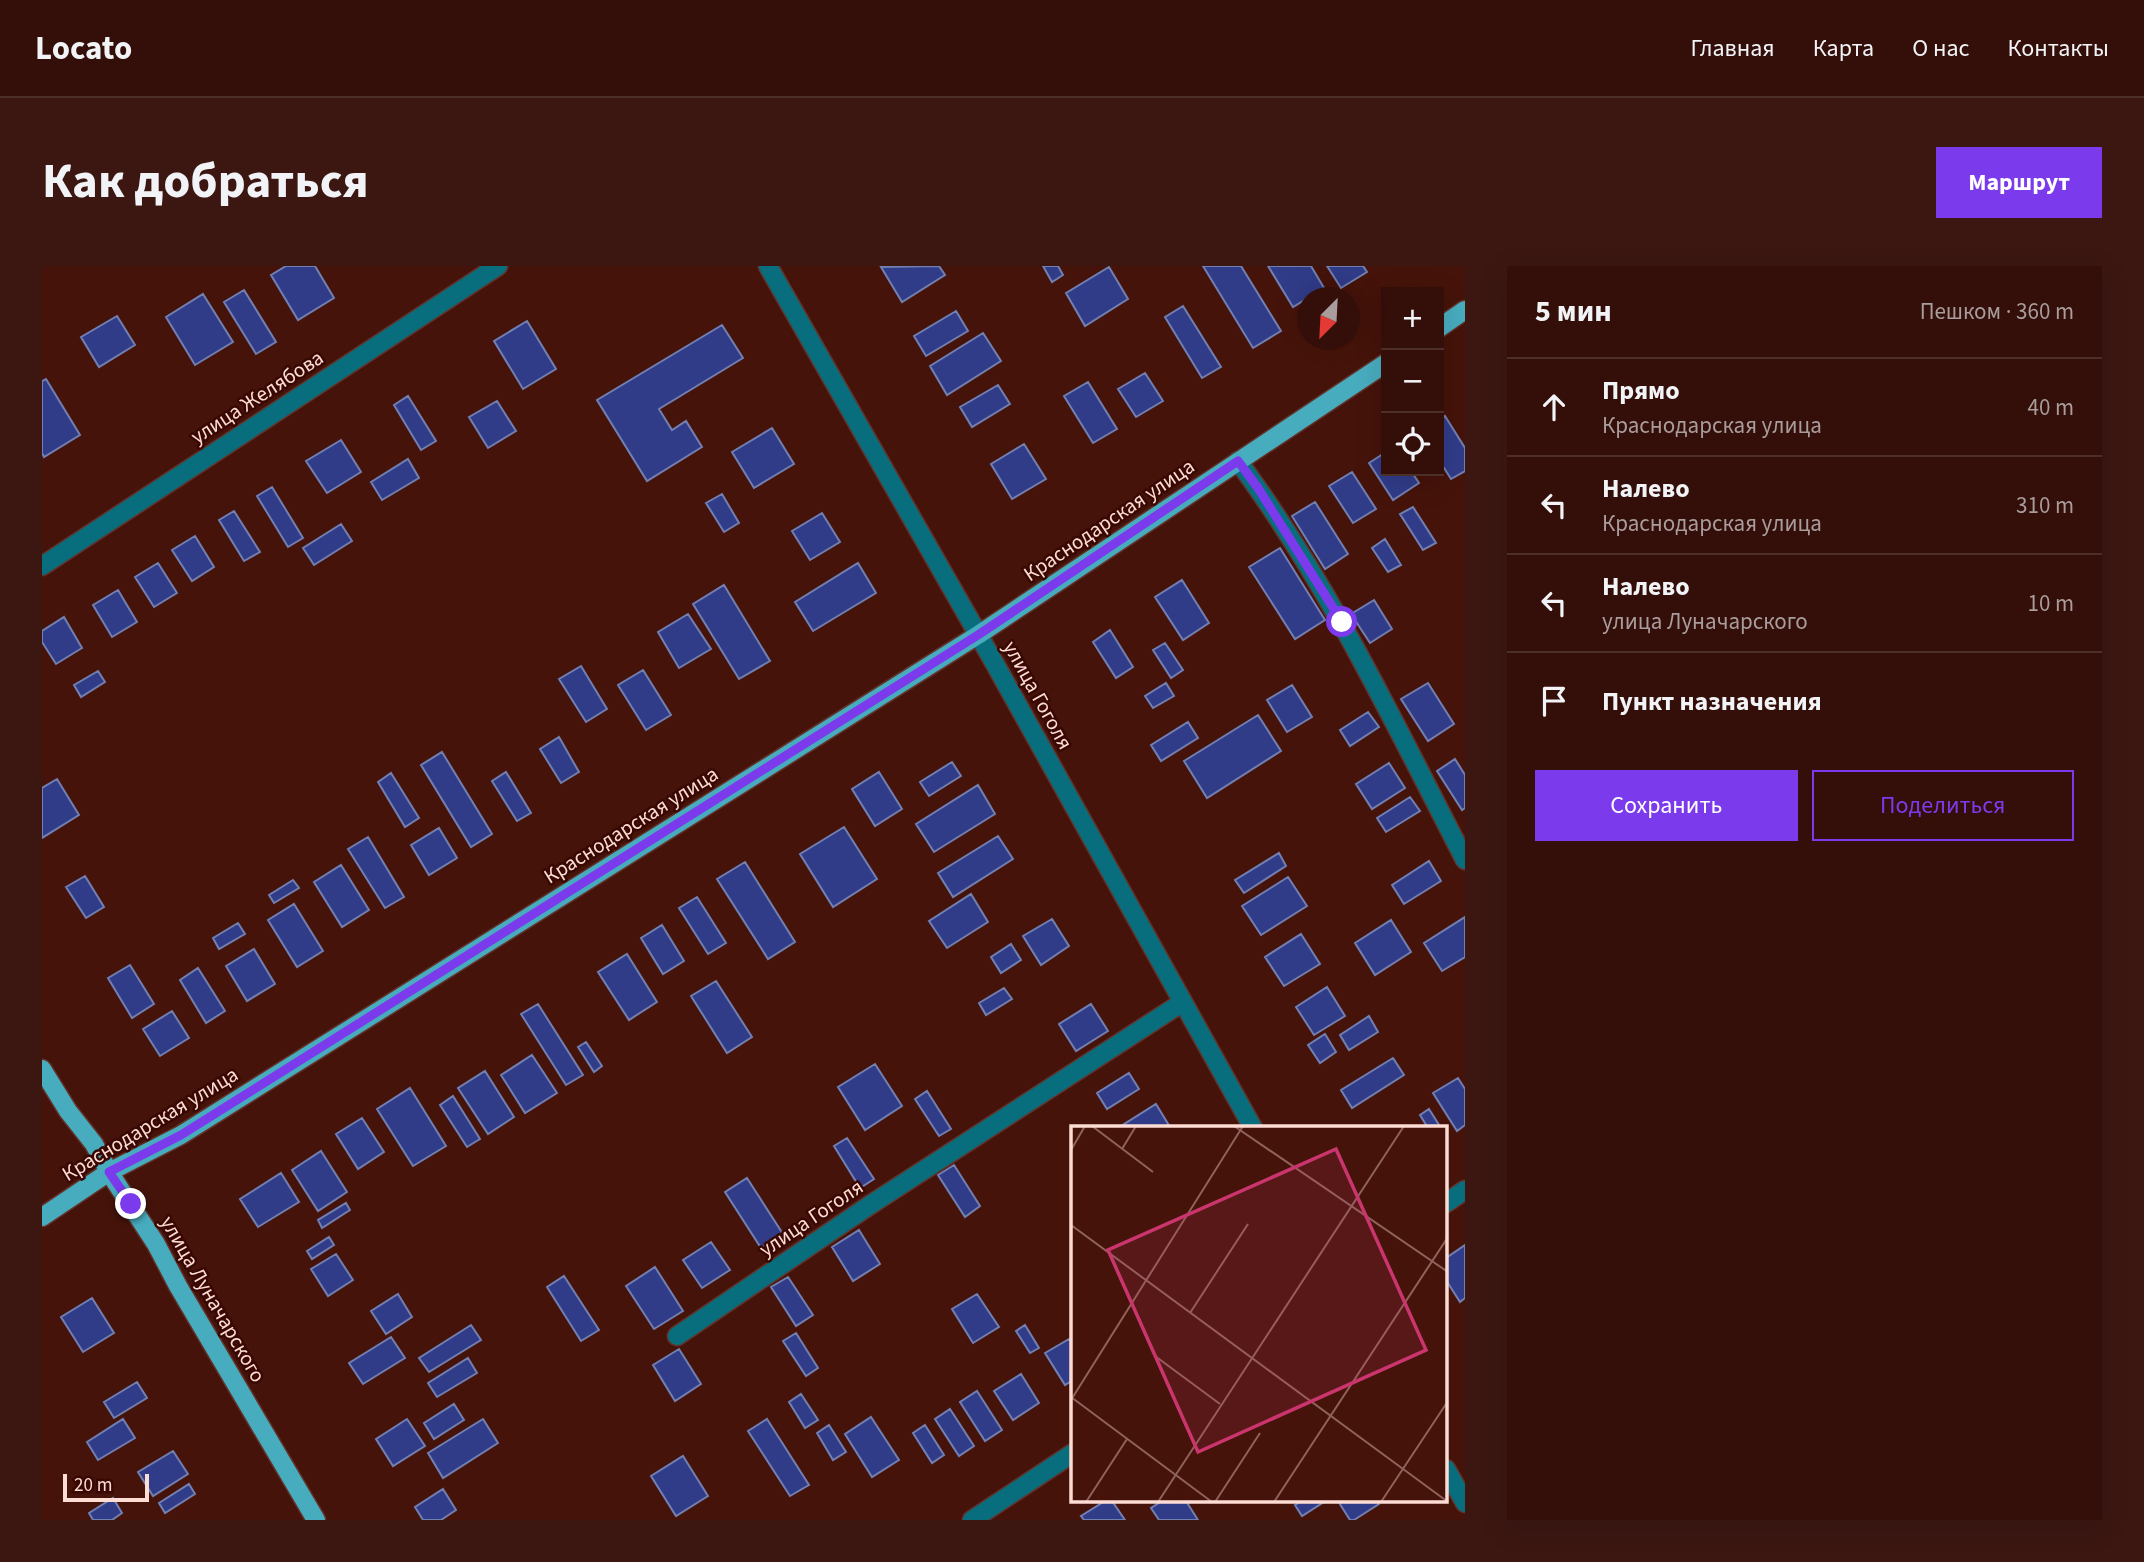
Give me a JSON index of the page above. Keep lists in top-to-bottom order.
{
  "streets": {
    "main road": ["Краснодарская улица", "улица Луначарского"],
    "street": ["улица Желябова", "улица Гоголя"]
  },
  "crossings": [
    ["Краснодарская улица", "улица Гоголя"],
    ["Краснодарская улица", "улица Луначарского"]
  ],
  "scale_bar": "20 m",
  "north": "bottom left",
  "page": {
    "header": "Locato",
    "nav": [
      "Главная",
      "Карта",
      "О нас",
      "Контакты"
    ],
    "title": "Как добраться",
    "buttons": [
      "Маршрут",
      ["Сохранить", "Поделиться"]
    ],
    "heading": ["5 мин", "Пешком · 360 m"],
    "map_buttons": ["+", "−"],
    "list": [
      ["Прямо", "Краснодарская улица", "40 m"],
      ["Налево", "Краснодарская улица", "310 m"],
      ["Налево", "улица Луначарского", "10 m"],
      "Пункт назначения"
    ],
    "scale": "20 m"
  }
}
